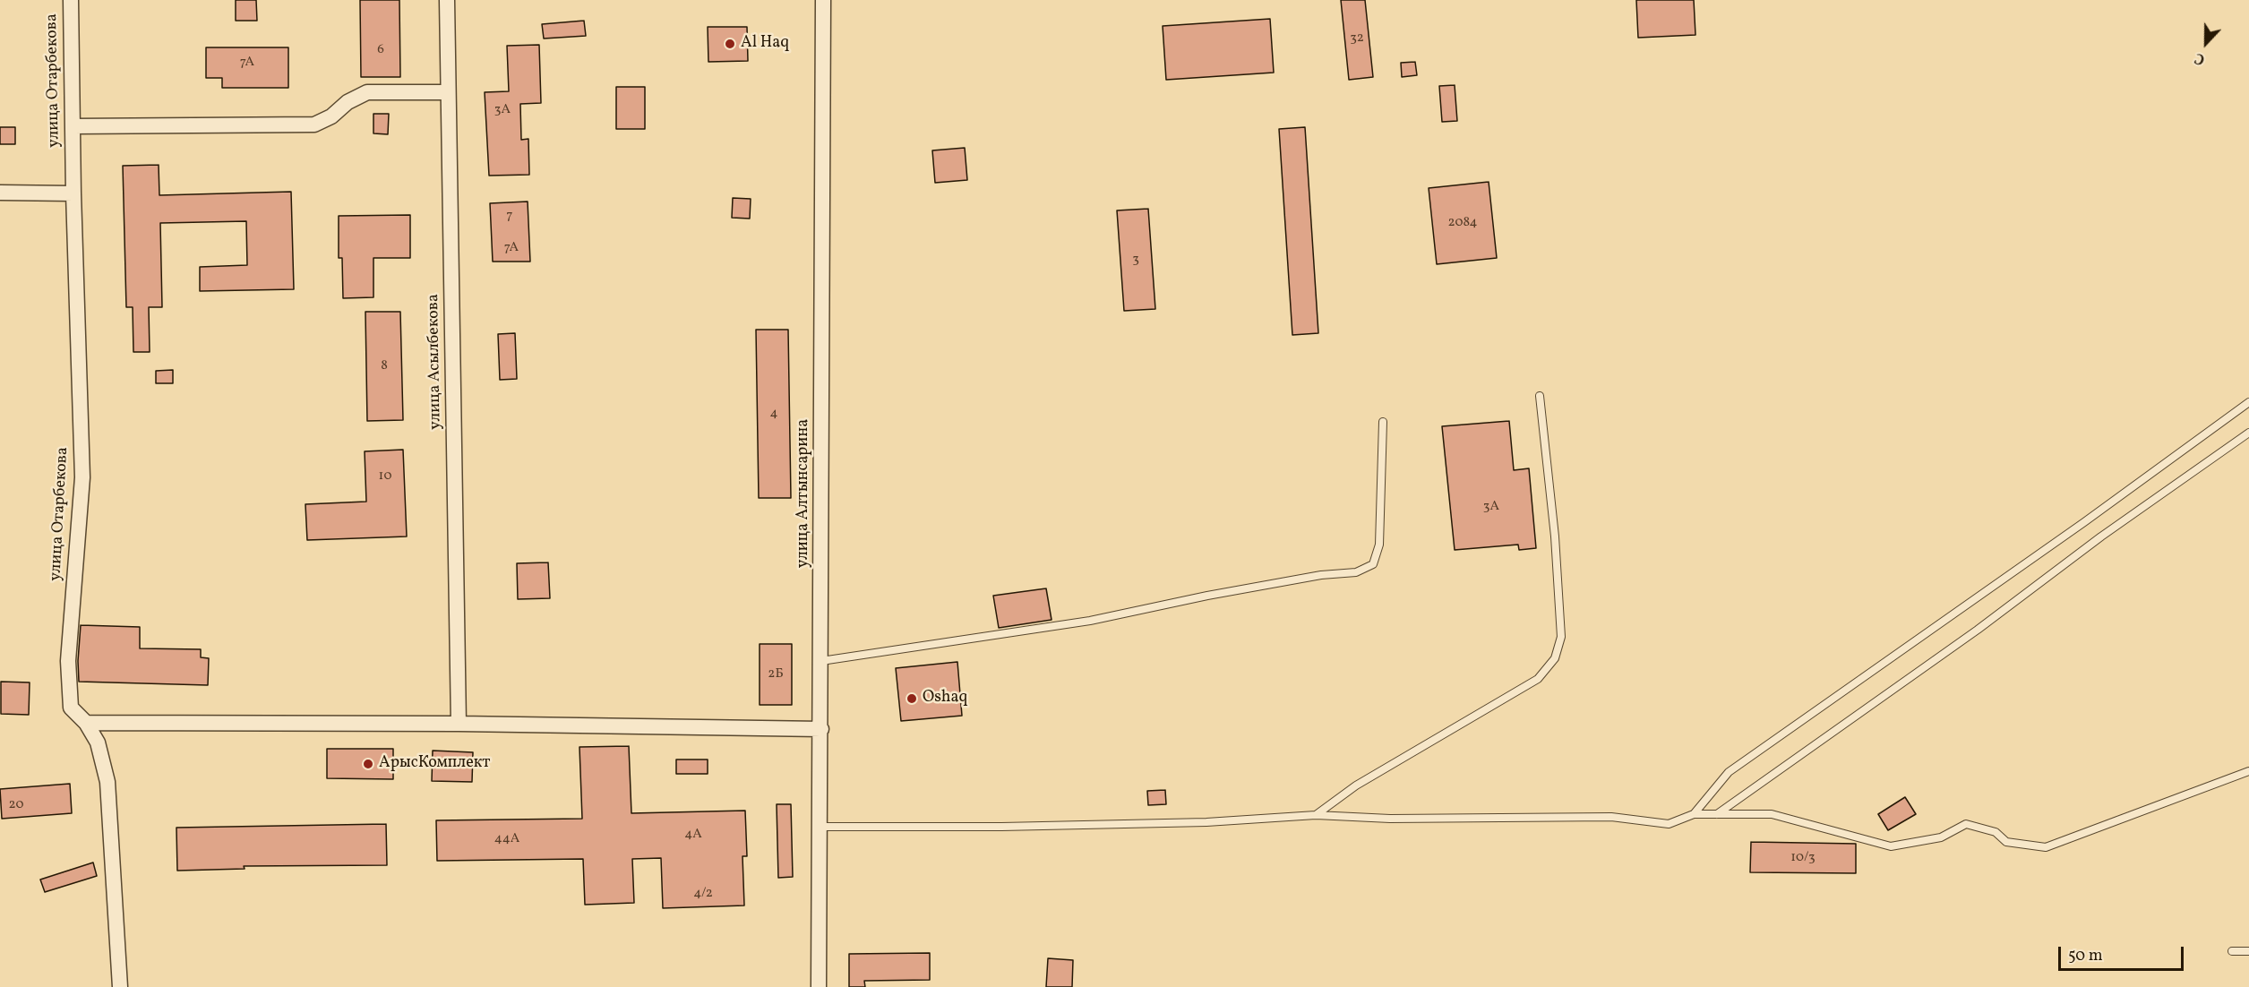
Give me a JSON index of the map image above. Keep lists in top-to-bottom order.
{
  "streets": {
    "street": ["улица Отарбекова", "улица Асылбекова", "улица Алтынсарина"]
  },
  "places": ["Al Haq", "Oshaq", "АрысКомплект"],
  "house_numbers": [
    "32",
    "6",
    "7А",
    "3А",
    "7",
    "2084",
    "7А",
    "3",
    "8",
    "4",
    "10",
    "3А",
    "2Б",
    "20",
    "4А",
    "44А",
    "10/3",
    "4/2"
  ],
  "scale_bar": "50 m",
  "north": "bottom"
}
